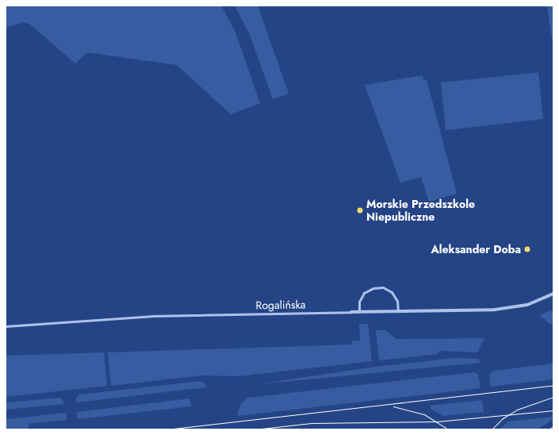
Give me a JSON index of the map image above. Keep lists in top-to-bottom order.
{
  "streets": {
    "street": ["Rogalińska"]
  },
  "places": ["Morskie Przedszkole Niepubliczne", "Aleksander Doba"]
}
